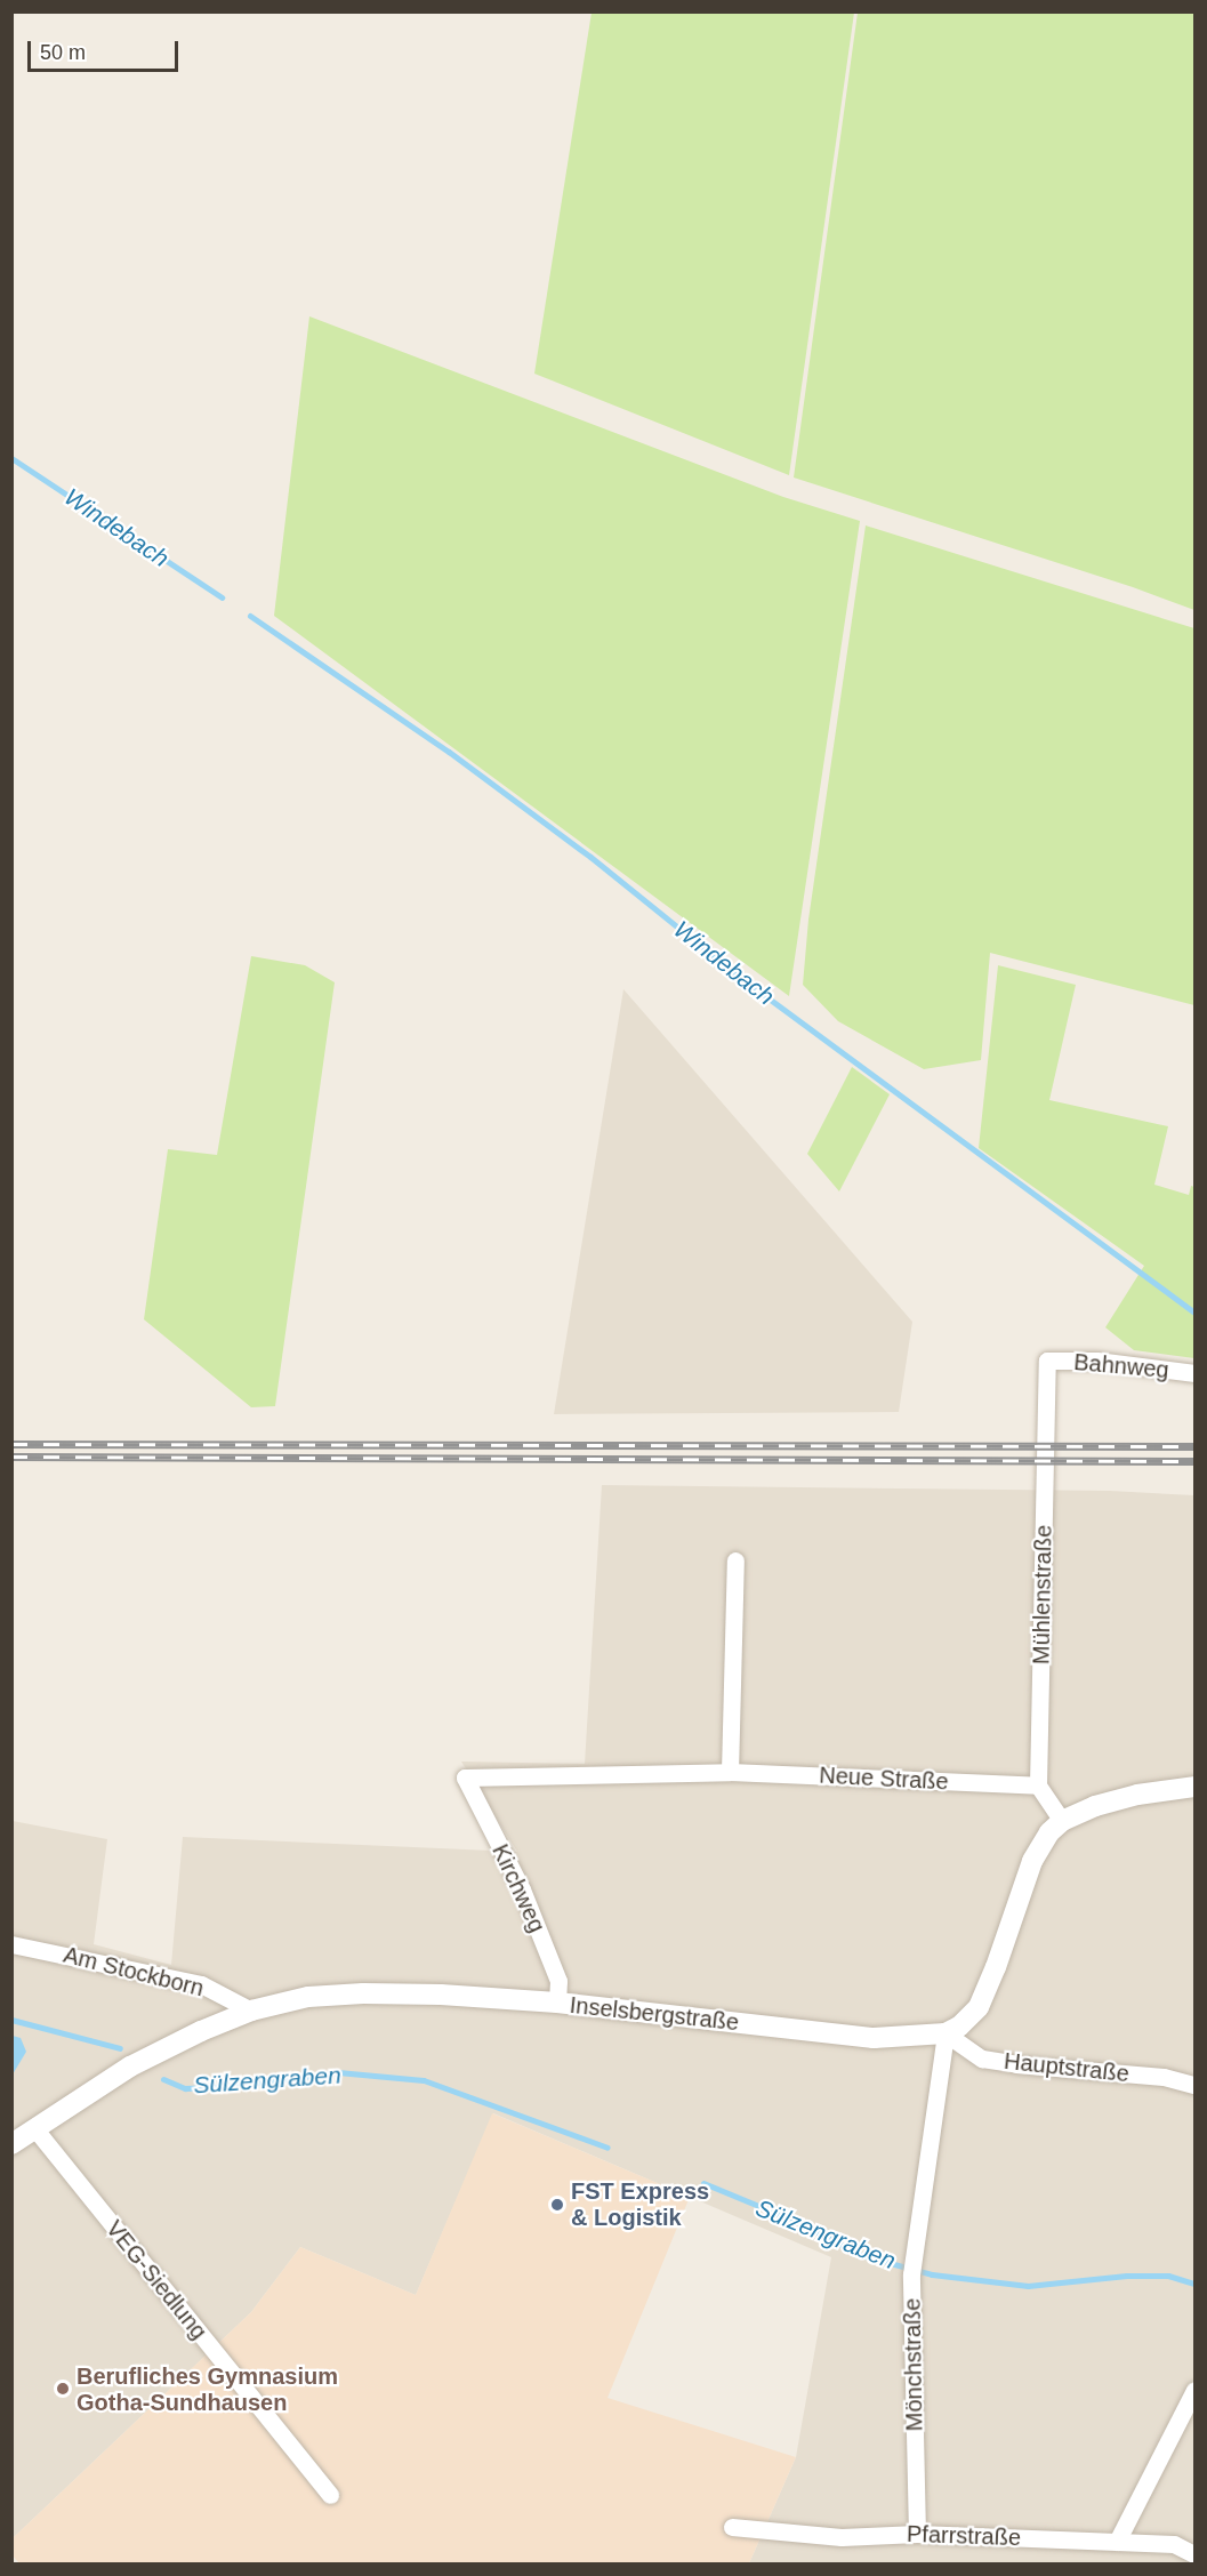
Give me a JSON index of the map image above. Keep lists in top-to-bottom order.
{
  "streets": {
    "street": [
      "Bahnweg",
      "Mühlenstraße",
      "Neue Straße",
      "Kirchweg",
      "Am Stockborn",
      "Inselsbergstraße",
      "Hauptstraße",
      "VEG-Siedlung",
      "Mönchstraße",
      "Pfarrstraße"
    ]
  },
  "crossings": [
    ["Bahnweg", "Mühlenstraße"],
    ["Mühlenstraße", "Neue Straße"],
    ["Neue Straße", "Kirchweg"],
    ["Kirchweg", "Inselsbergstraße"],
    ["Am Stockborn", "Inselsbergstraße"],
    ["Inselsbergstraße", "Hauptstraße"],
    ["Inselsbergstraße", "VEG-Siedlung"],
    ["Inselsbergstraße", "Mönchstraße"],
    ["Hauptstraße", "Mönchstraße"],
    ["Mönchstraße", "Pfarrstraße"]
  ],
  "water": ["Windebach", "Sülzengraben"],
  "places": ["FST Express & Logistik", "Berufliches Gymnasium Gotha-Sundhausen"],
  "scale_bar": "50 m"
}
